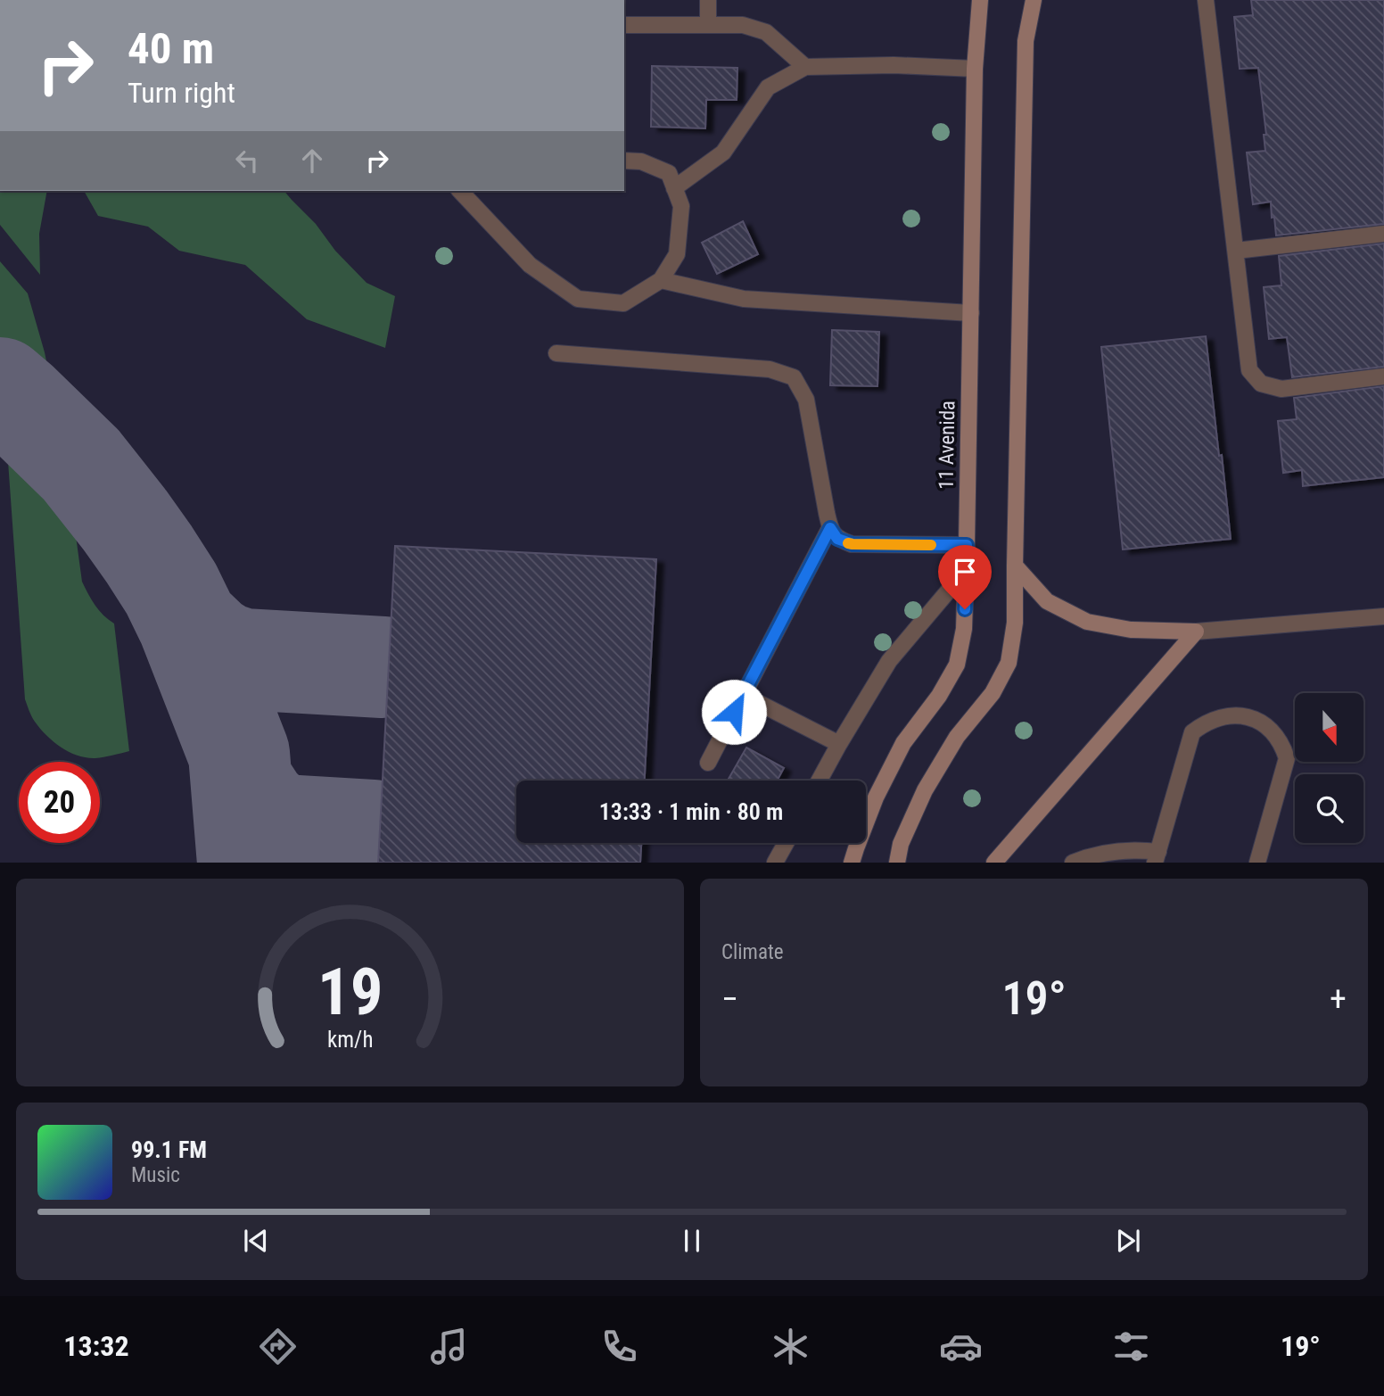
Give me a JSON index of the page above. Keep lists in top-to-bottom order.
{
  "streets": {
    "main road": ["11 Avenida"]
  },
  "north": "bottom",
  "page": {
    "turn": ["40 m", "Turn right"],
    "limit": "20",
    "trip": "13:33 · 1 min · 80 m",
    "tile": "Climate",
    "heat": ["−", "19°", "+"],
    "song": ["99.1 FM", "Music"],
    "tabs": ["13:32", "19°"],
    "gauge": ["19", "km/h"]
  }
}
